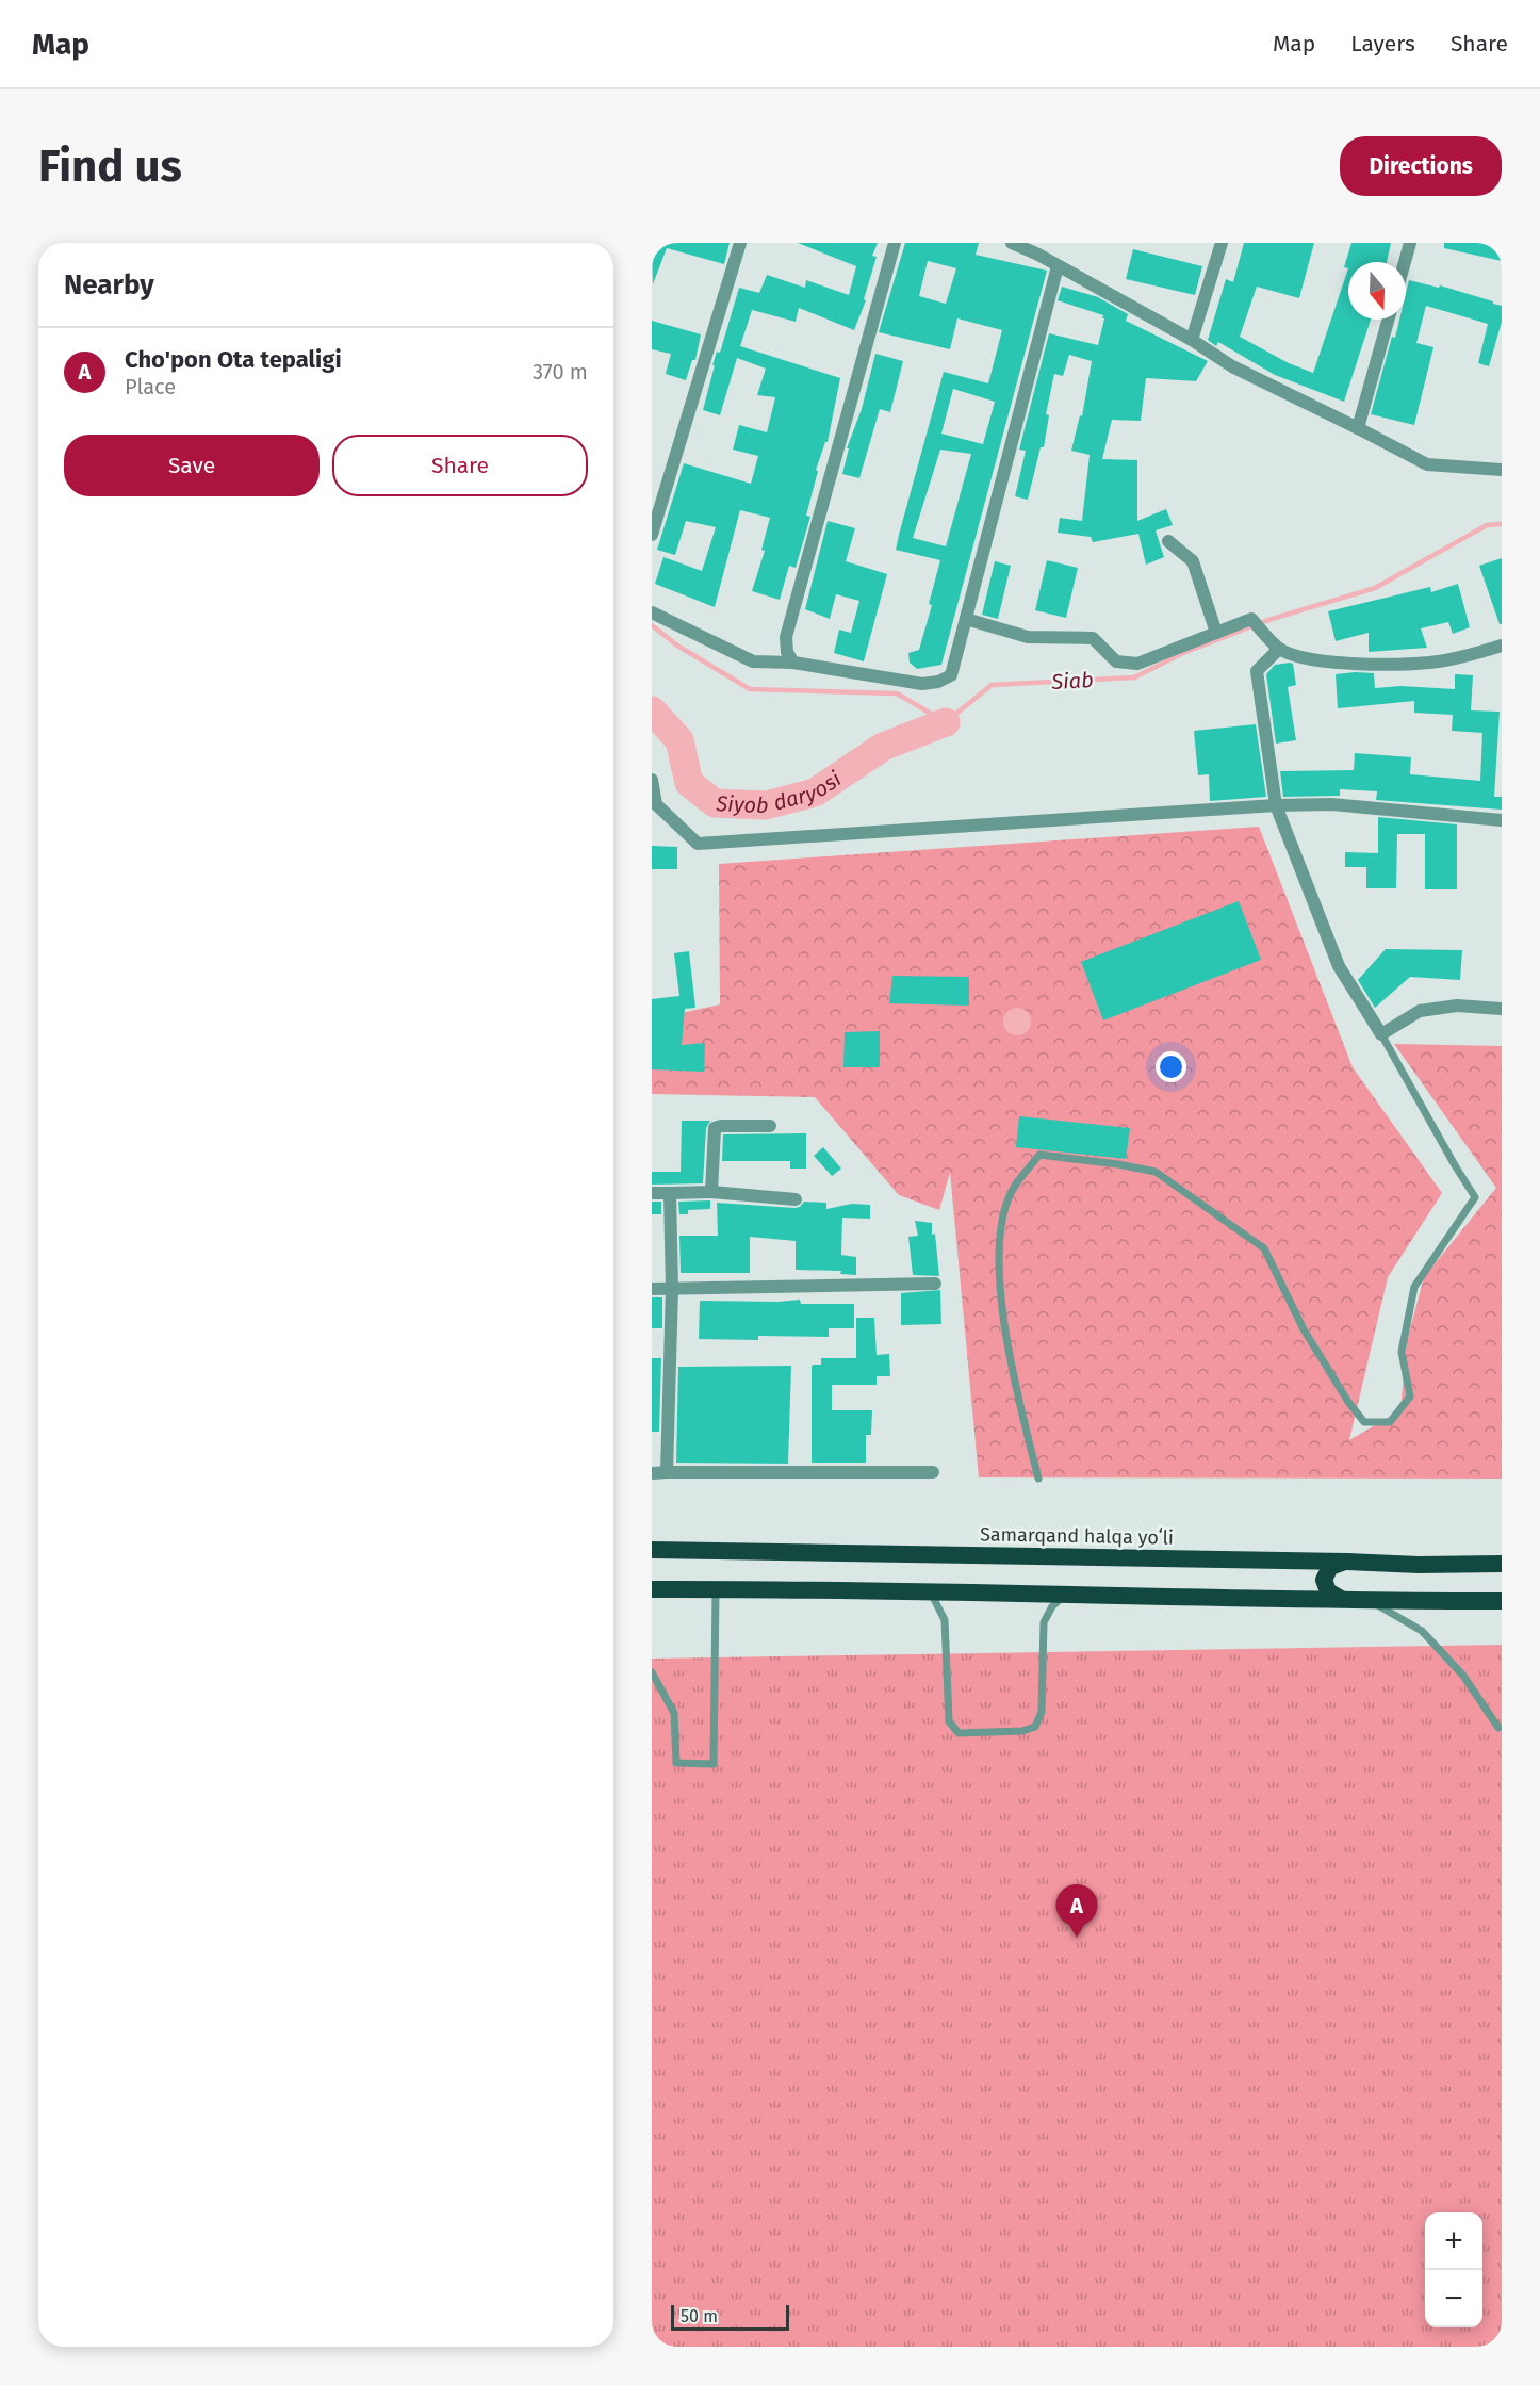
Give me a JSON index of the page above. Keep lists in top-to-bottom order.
{
  "streets": {
    "highway": ["Samarqand halqa yoʻli"]
  },
  "water": ["Siab", "Siyob daryosi"],
  "scale_bar": "50 m",
  "north": "bottom",
  "page": {
    "header": "Map",
    "nav": ["Map", "Layers", "Share"],
    "buttons": [
      "Directions",
      ["Save", "Share"]
    ],
    "title": "Find us",
    "heading": "Nearby",
    "list": [
      {
        "mark": "A",
        "name": "Cho'pon Ota tepaligi",
        "note": "Place",
        "value": "370 m"
      }
    ],
    "pins": "A",
    "map_buttons": ["+", "−"],
    "scale": "50 m"
  }
}
